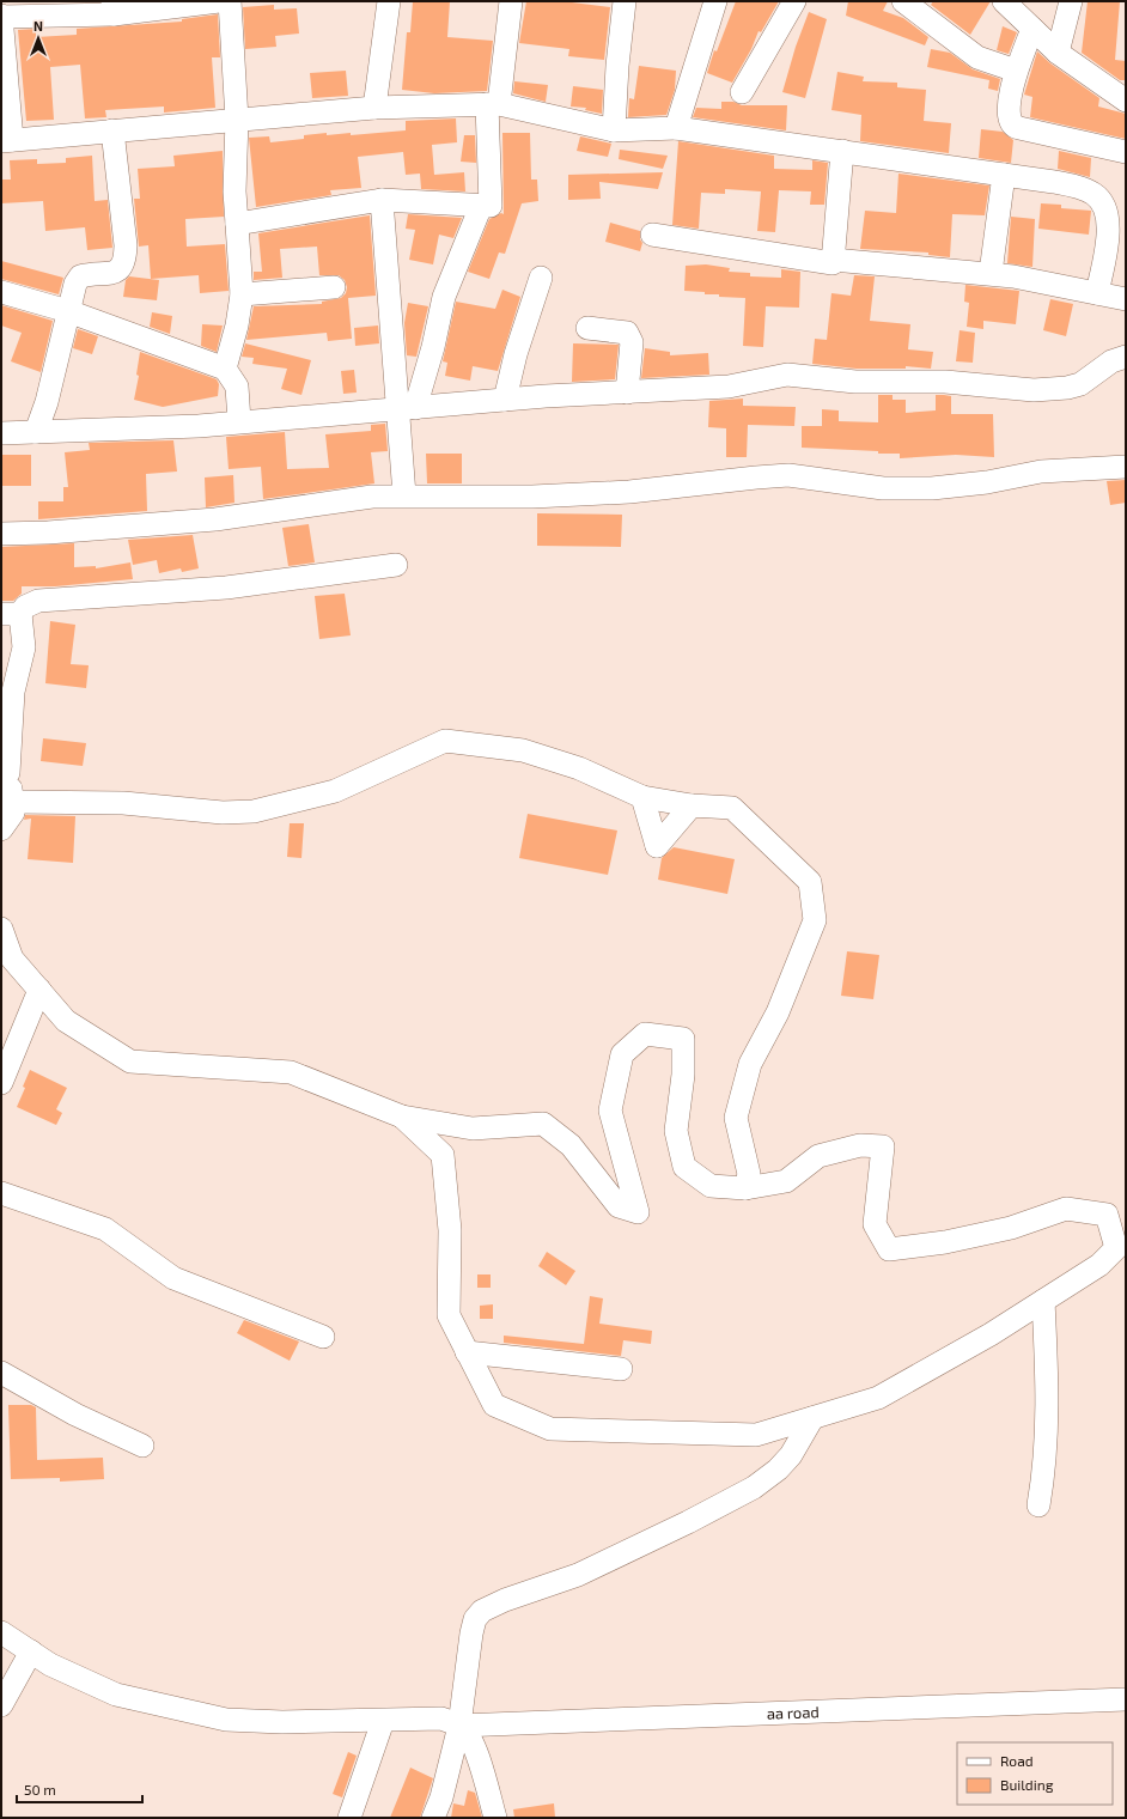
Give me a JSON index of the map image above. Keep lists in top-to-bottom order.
{
  "streets": {
    "street": ["aa road"]
  },
  "legend": ["Road", "Building"],
  "scale_bar": "50 m",
  "north": "top"
}
